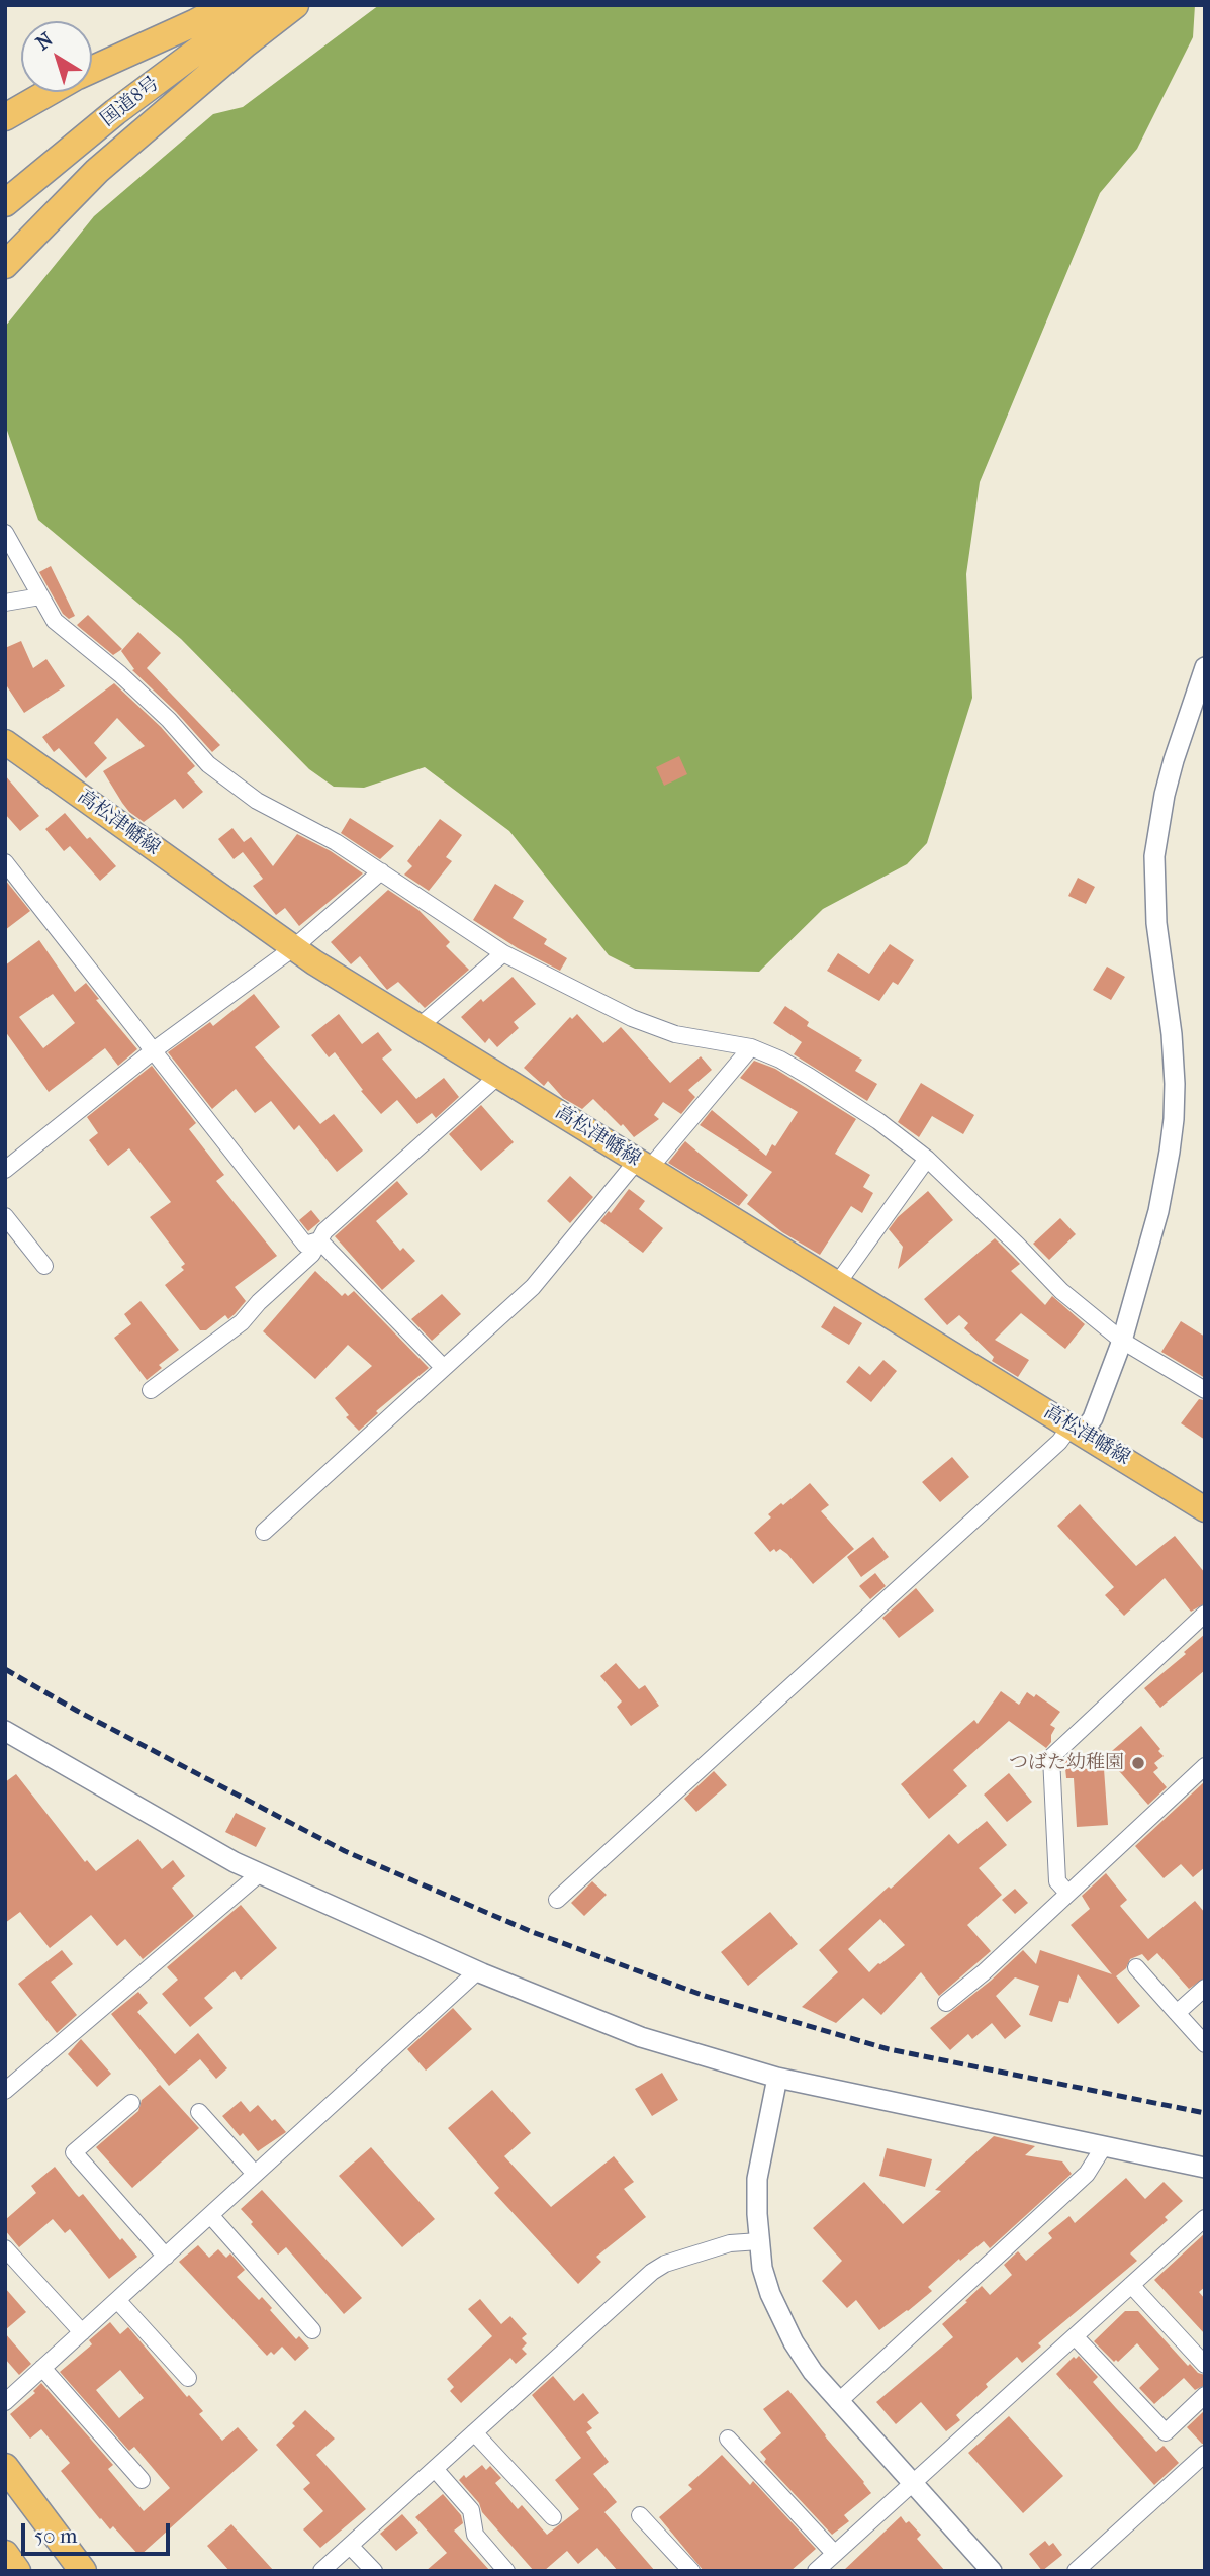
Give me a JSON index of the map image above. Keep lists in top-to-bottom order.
{
  "streets": {
    "highway": ["国道8号"],
    "main road": ["高松津幡線"]
  },
  "places": ["つばた幼稚園"],
  "scale_bar": "50 m",
  "north": "top left"
}
